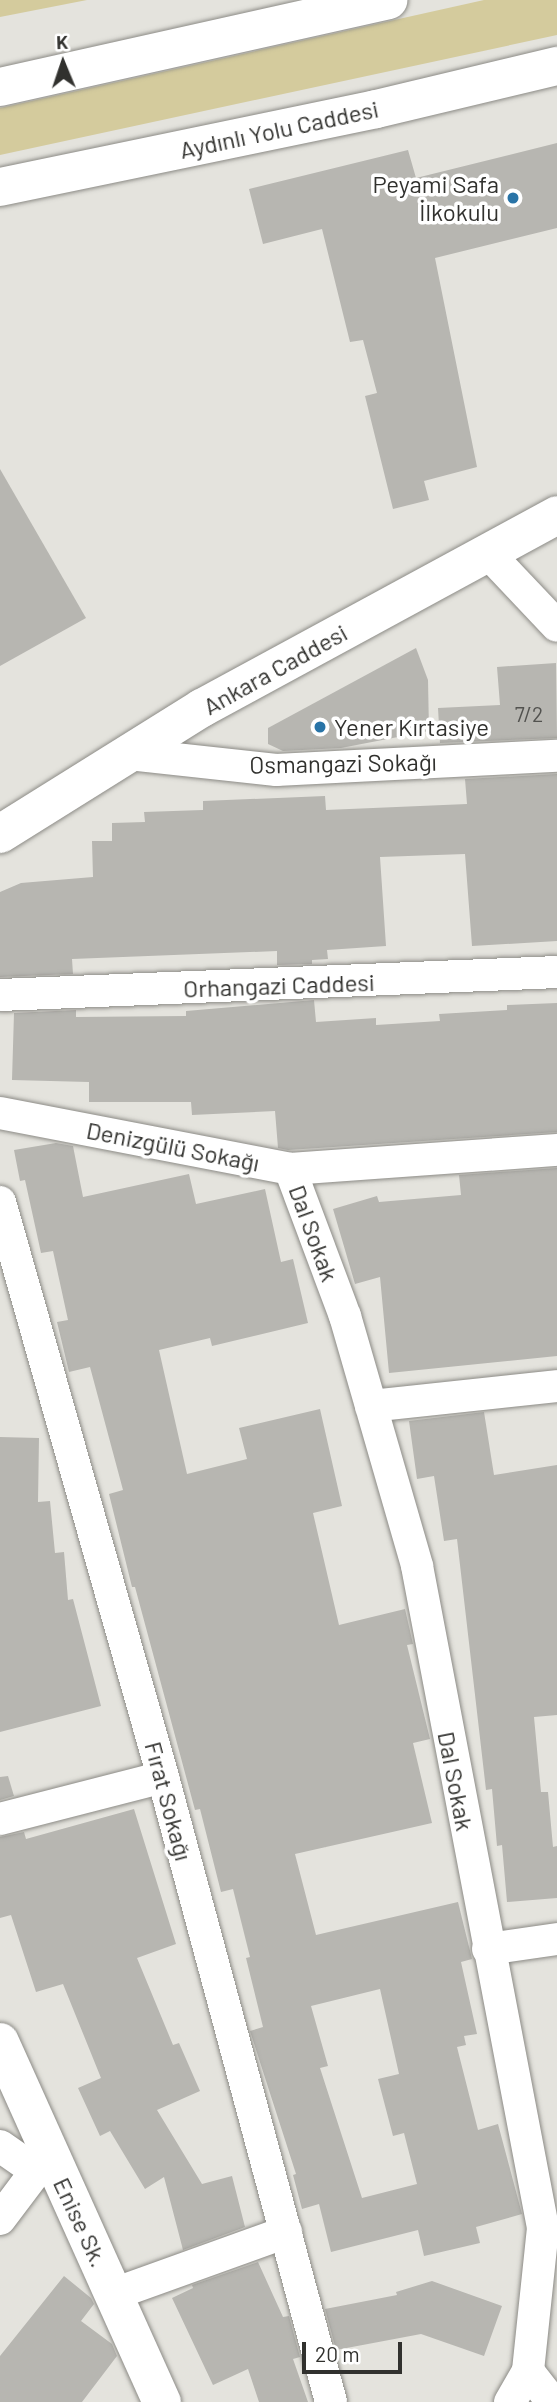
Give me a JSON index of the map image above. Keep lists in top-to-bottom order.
{
  "streets": {
    "street": [
      "Aydınlı Yolu Caddesi",
      "Ankara Caddesi",
      "Osmangazi Sokağı",
      "Orhangazi Caddesi",
      "Denizgülü Sokağı",
      "Dal Sokak",
      "Fırat Sokağı",
      "Enise Sk."
    ]
  },
  "crossings": [
    ["Ankara Caddesi", "Osmangazi Sokağı"],
    ["Denizgülü Sokağı", "Dal Sokak"]
  ],
  "places": ["Peyami Safa İlkokulu", "Yener Kırtasiye"],
  "house_numbers": ["7/2"],
  "scale_bar": "20 m",
  "north": "top"
}
